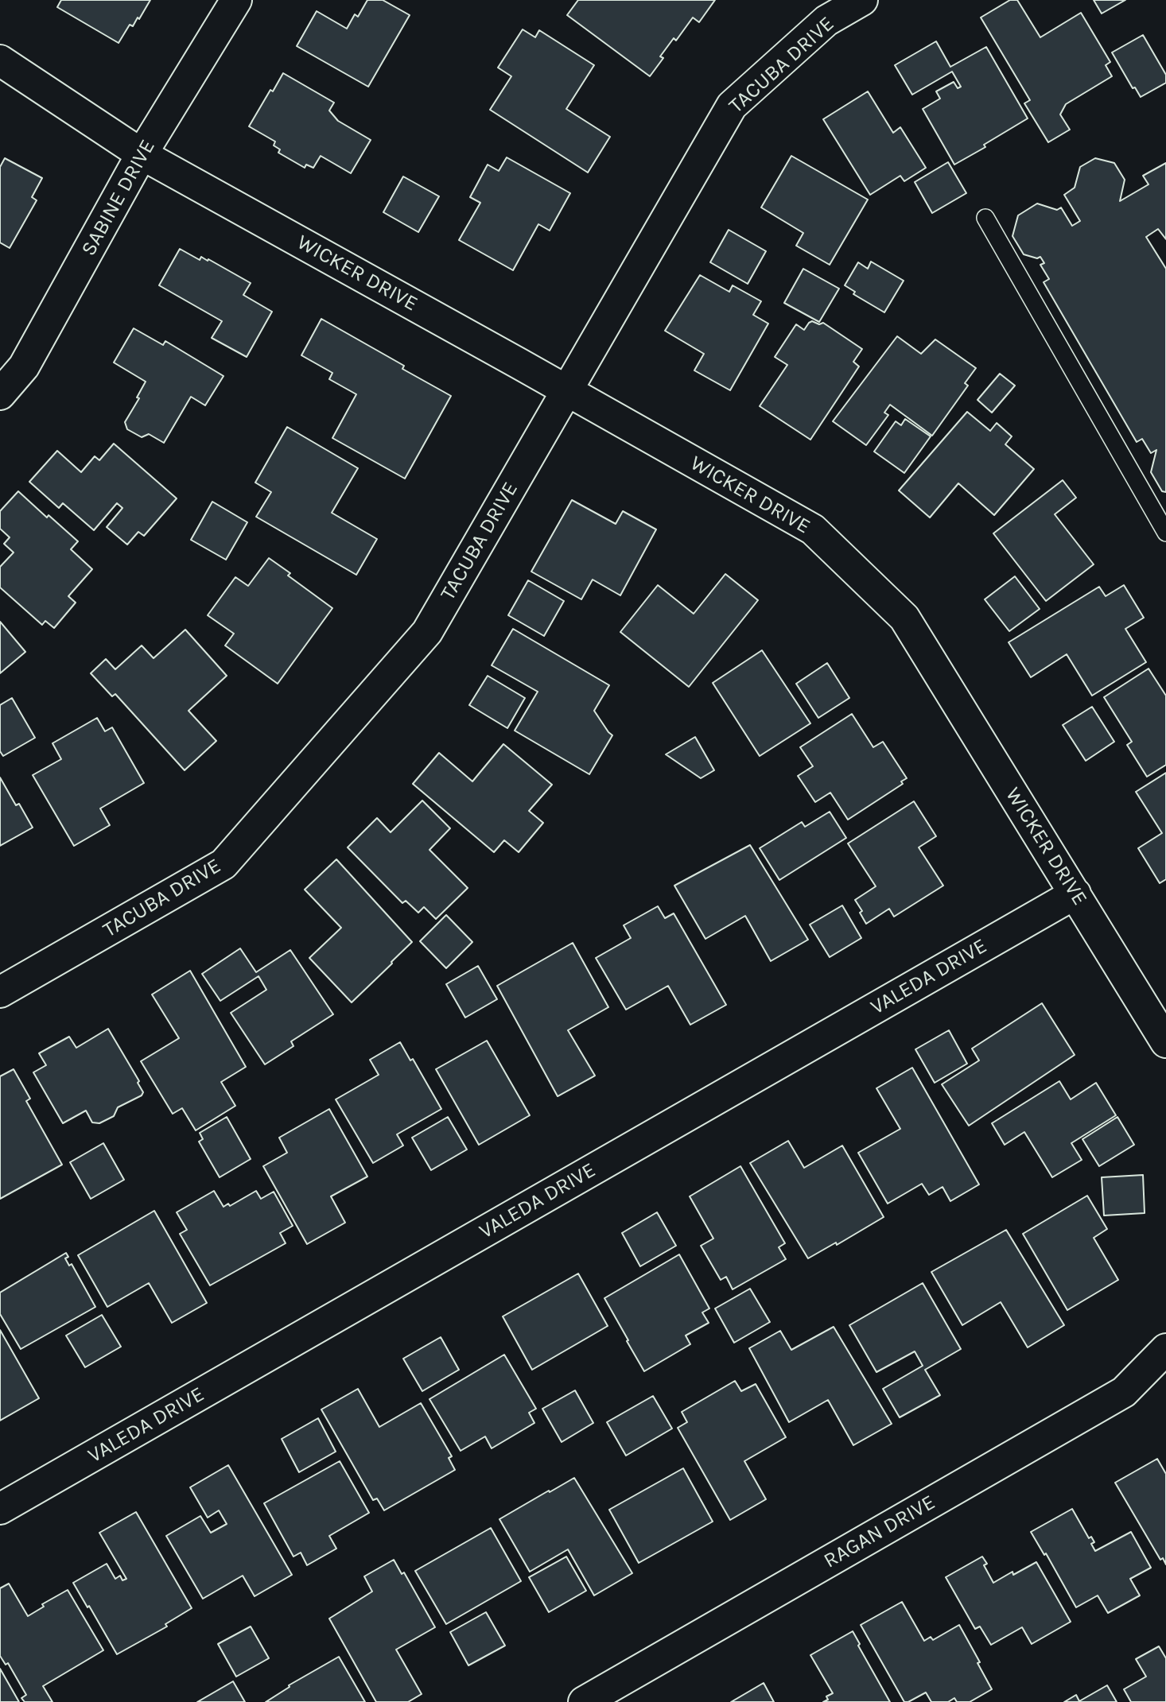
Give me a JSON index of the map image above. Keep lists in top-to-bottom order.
{
  "streets": {
    "street": [
      "TACUBA DRIVE",
      "SABINE DRIVE",
      "WICKER DRIVE",
      "VALEDA DRIVE",
      "RAGAN DRIVE"
    ]
  },
  "crossings": [
    ["TACUBA DRIVE", "WICKER DRIVE"],
    ["SABINE DRIVE", "WICKER DRIVE"],
    ["WICKER DRIVE", "VALEDA DRIVE"]
  ]
}
